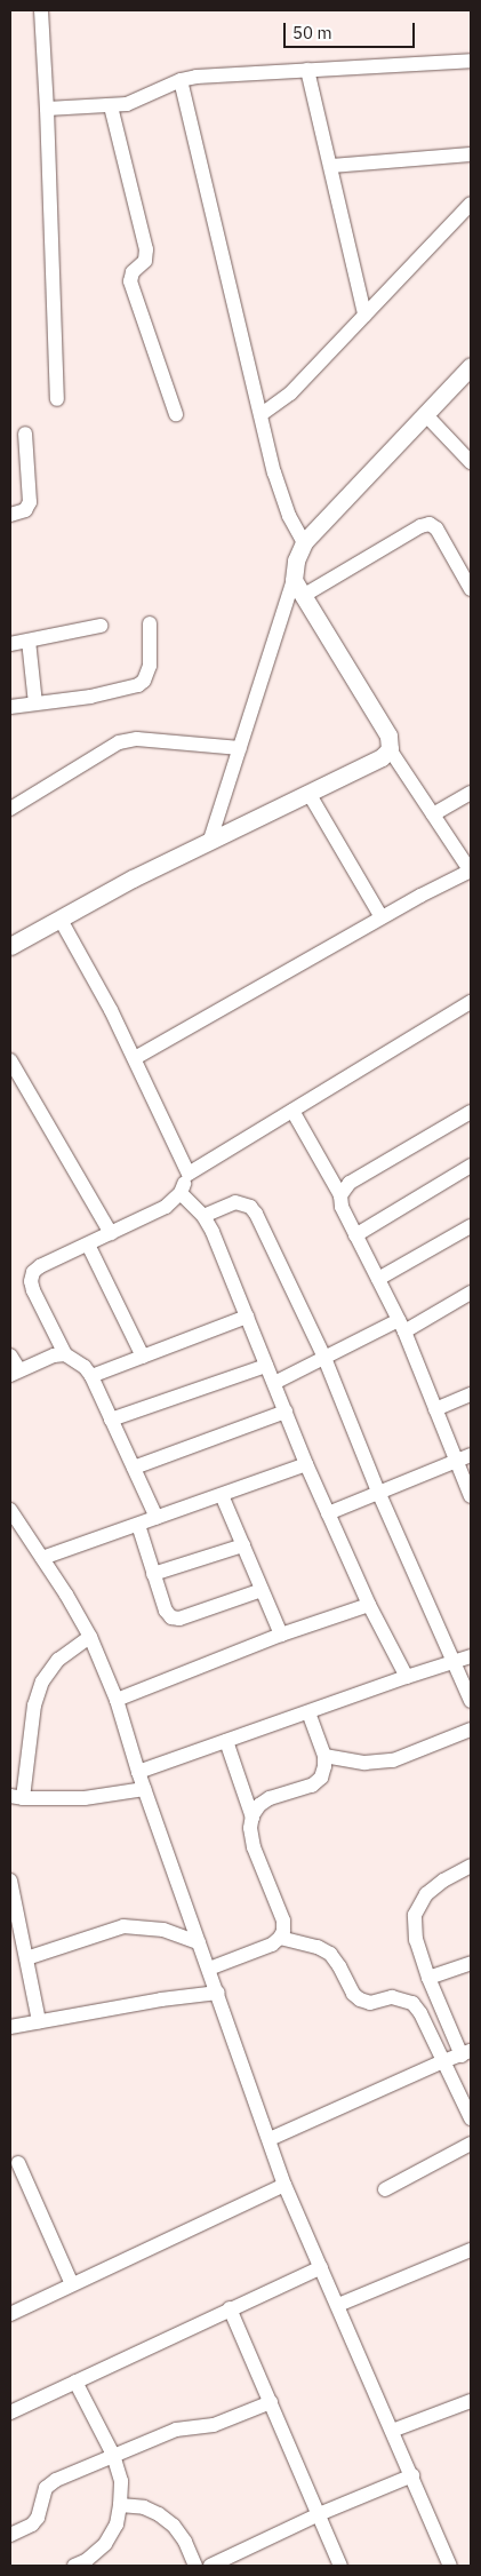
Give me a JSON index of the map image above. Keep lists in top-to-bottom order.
{
  "scale_bar": "50 m"
}
